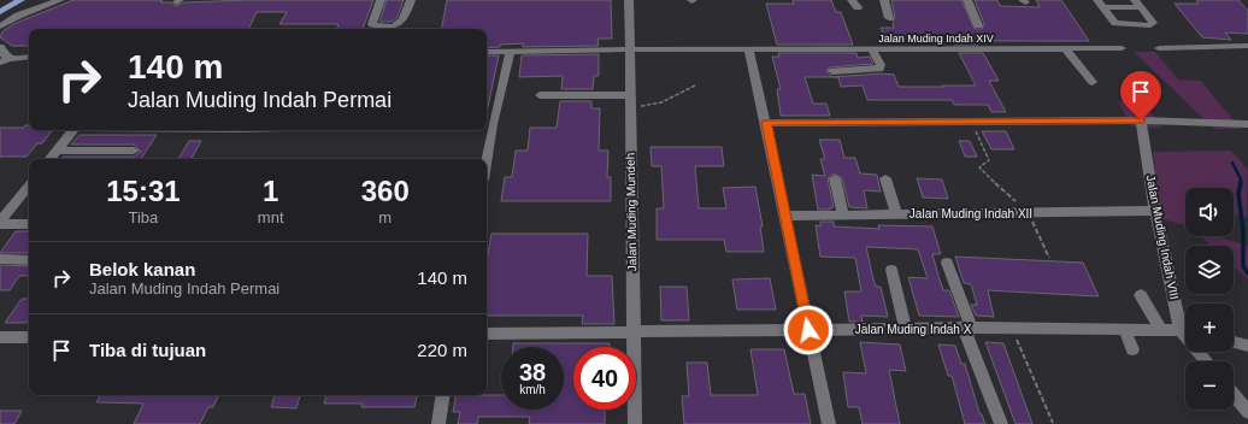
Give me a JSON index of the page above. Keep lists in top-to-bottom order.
{
  "streets": {
    "street": [
      "Jalan Muding Indah XIV",
      "Jalan Muding Mundeh",
      "Jalan Muding Indah XII",
      "Jalan Muding Indah VIII",
      "Jalan Muding Indah X"
    ]
  },
  "crossings": [
    ["Jalan Muding Indah XIV", "Jalan Muding Mundeh"],
    ["Jalan Muding Mundeh", "Jalan Muding Indah X"],
    ["Jalan Muding Indah XII", "Jalan Muding Indah VIII"]
  ],
  "page": {
    "turn": ["140 m", "Jalan Muding Indah Permai"],
    "eta": [
      "15:31",
      "Tiba",
      "1",
      "mnt",
      "360",
      "m"
    ],
    "map_buttons": ["+", "−"],
    "list": [
      {
        "name": "Belok kanan",
        "note": "Jalan Muding Indah Permai",
        "value": "140 m"
      },
      {
        "name": "Tiba di tujuan",
        "value": "220 m"
      }
    ],
    "speed": "38 km/h",
    "limit": "40"
  }
}
